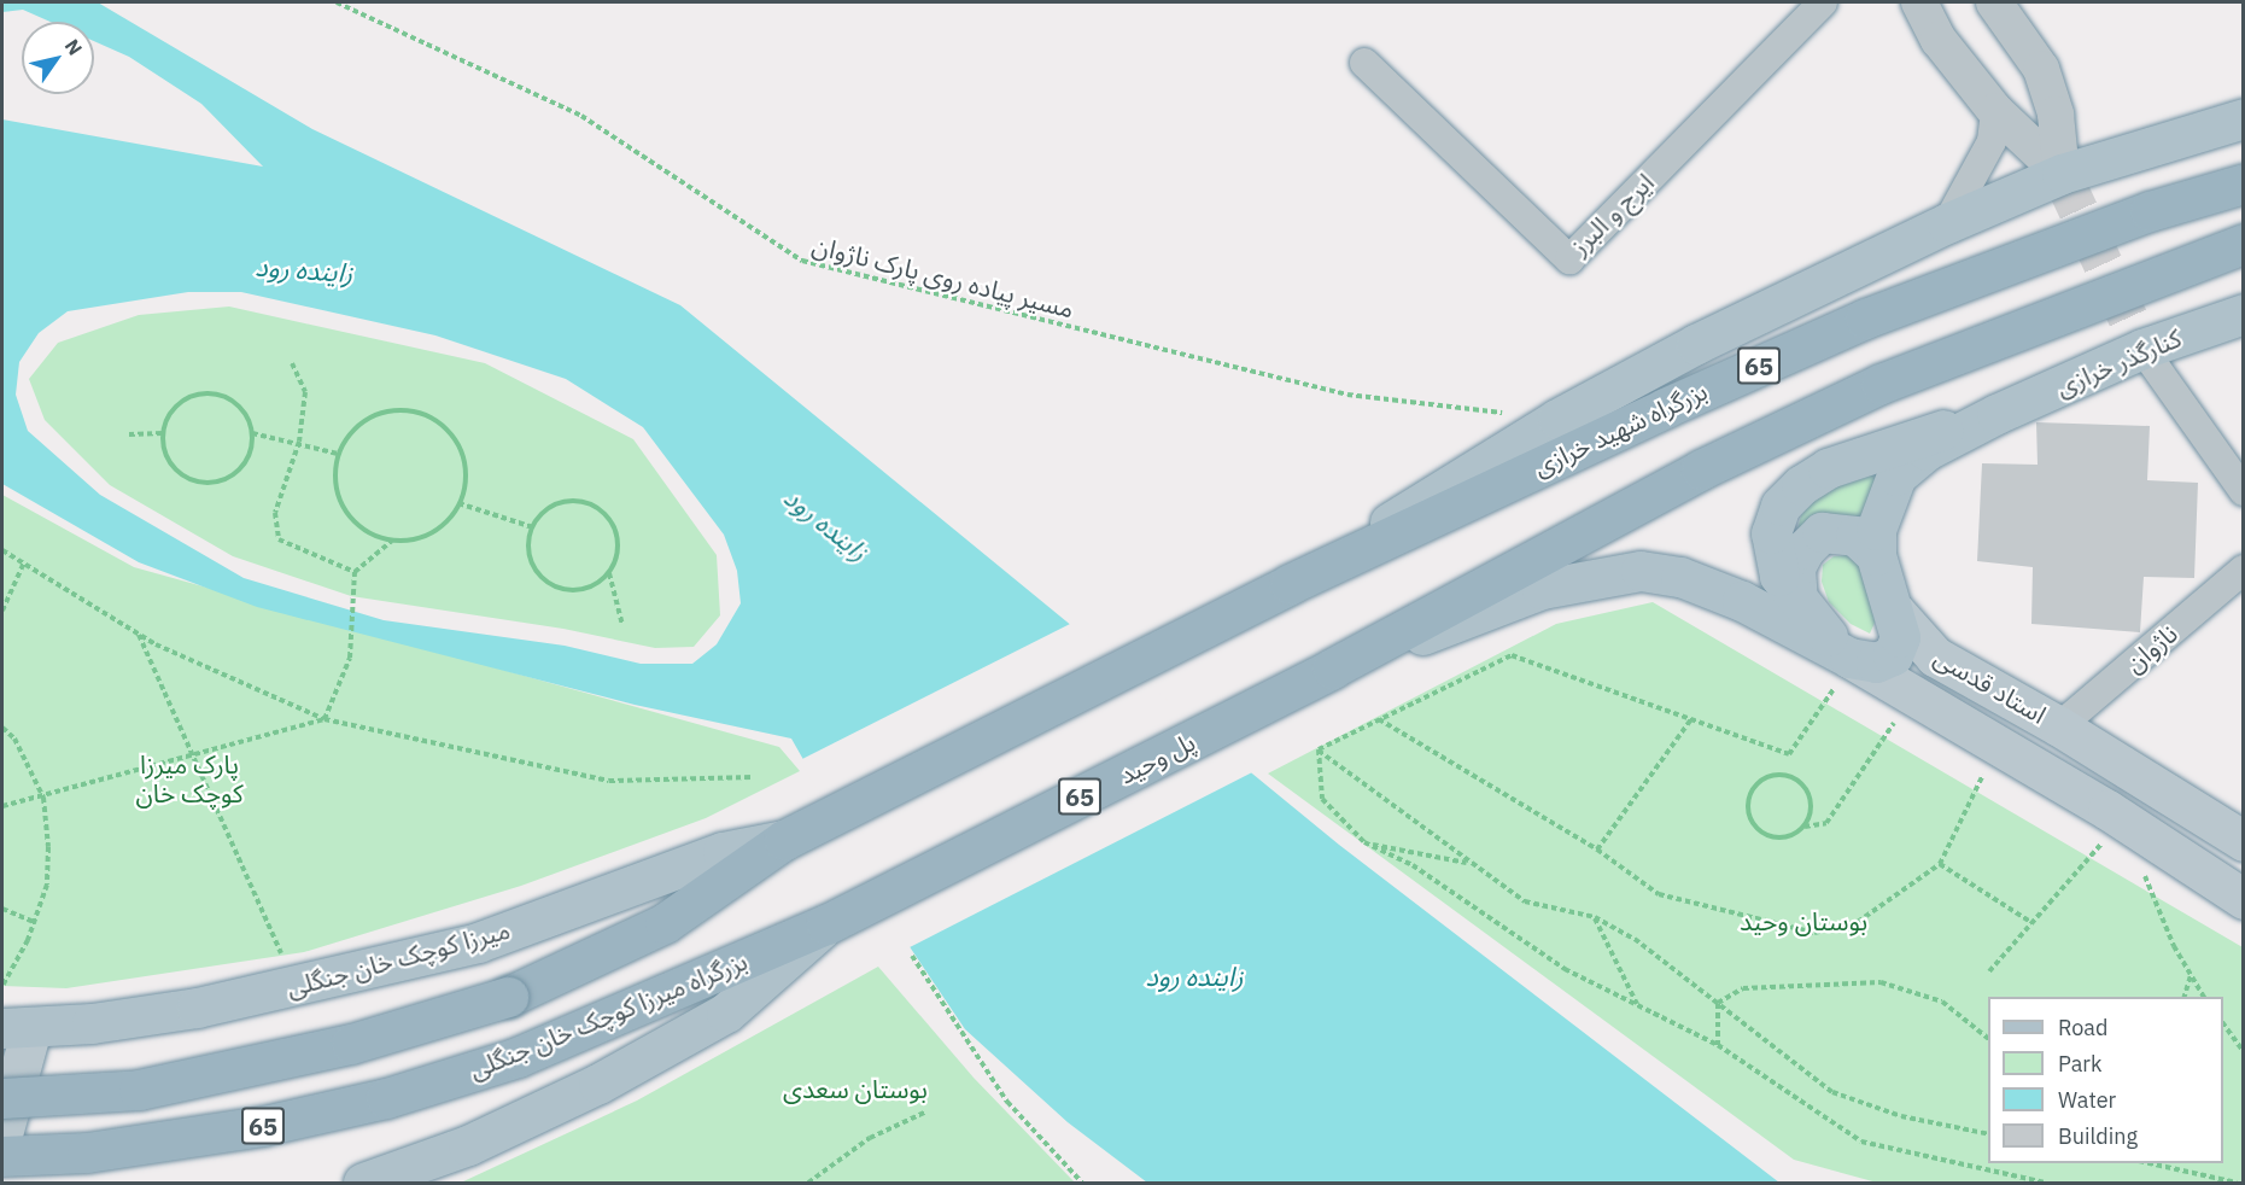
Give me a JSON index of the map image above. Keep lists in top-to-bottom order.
{
  "streets": {
    "highway": [
      "65",
      "بزرگراه شهید خرازی",
      "پل وحید",
      "بزرگراه میرزا کوچک خان جنگلی"
    ],
    "main road": ["کنارگذر خرازی", "استاد قدسی", "میرزا کوچک خان جنگلی"],
    "street": ["ایرج و البرز", "ناژوان"],
    "path": ["مسیر پیاده روی پارک ناژوان"]
  },
  "crossings": [
    ["کنارگذر خرازی", "استاد قدسی"],
    ["65", "بزرگراه شهید خرازی"],
    ["65", "پل وحید"],
    ["65", "میرزا کوچک خان جنگلی"],
    ["ناژوان", "استاد قدسی"],
    ["پل وحید", "بزرگراه میرزا کوچک خان جنگلی"]
  ],
  "water": ["زاینده رود"],
  "parks": ["پارک میرزا کوچک خان", "بوستان وحید", "بوستان سعدی"],
  "legend": [
    "Road",
    "Park",
    "Water",
    "Building"
  ],
  "north": "top right"
}
